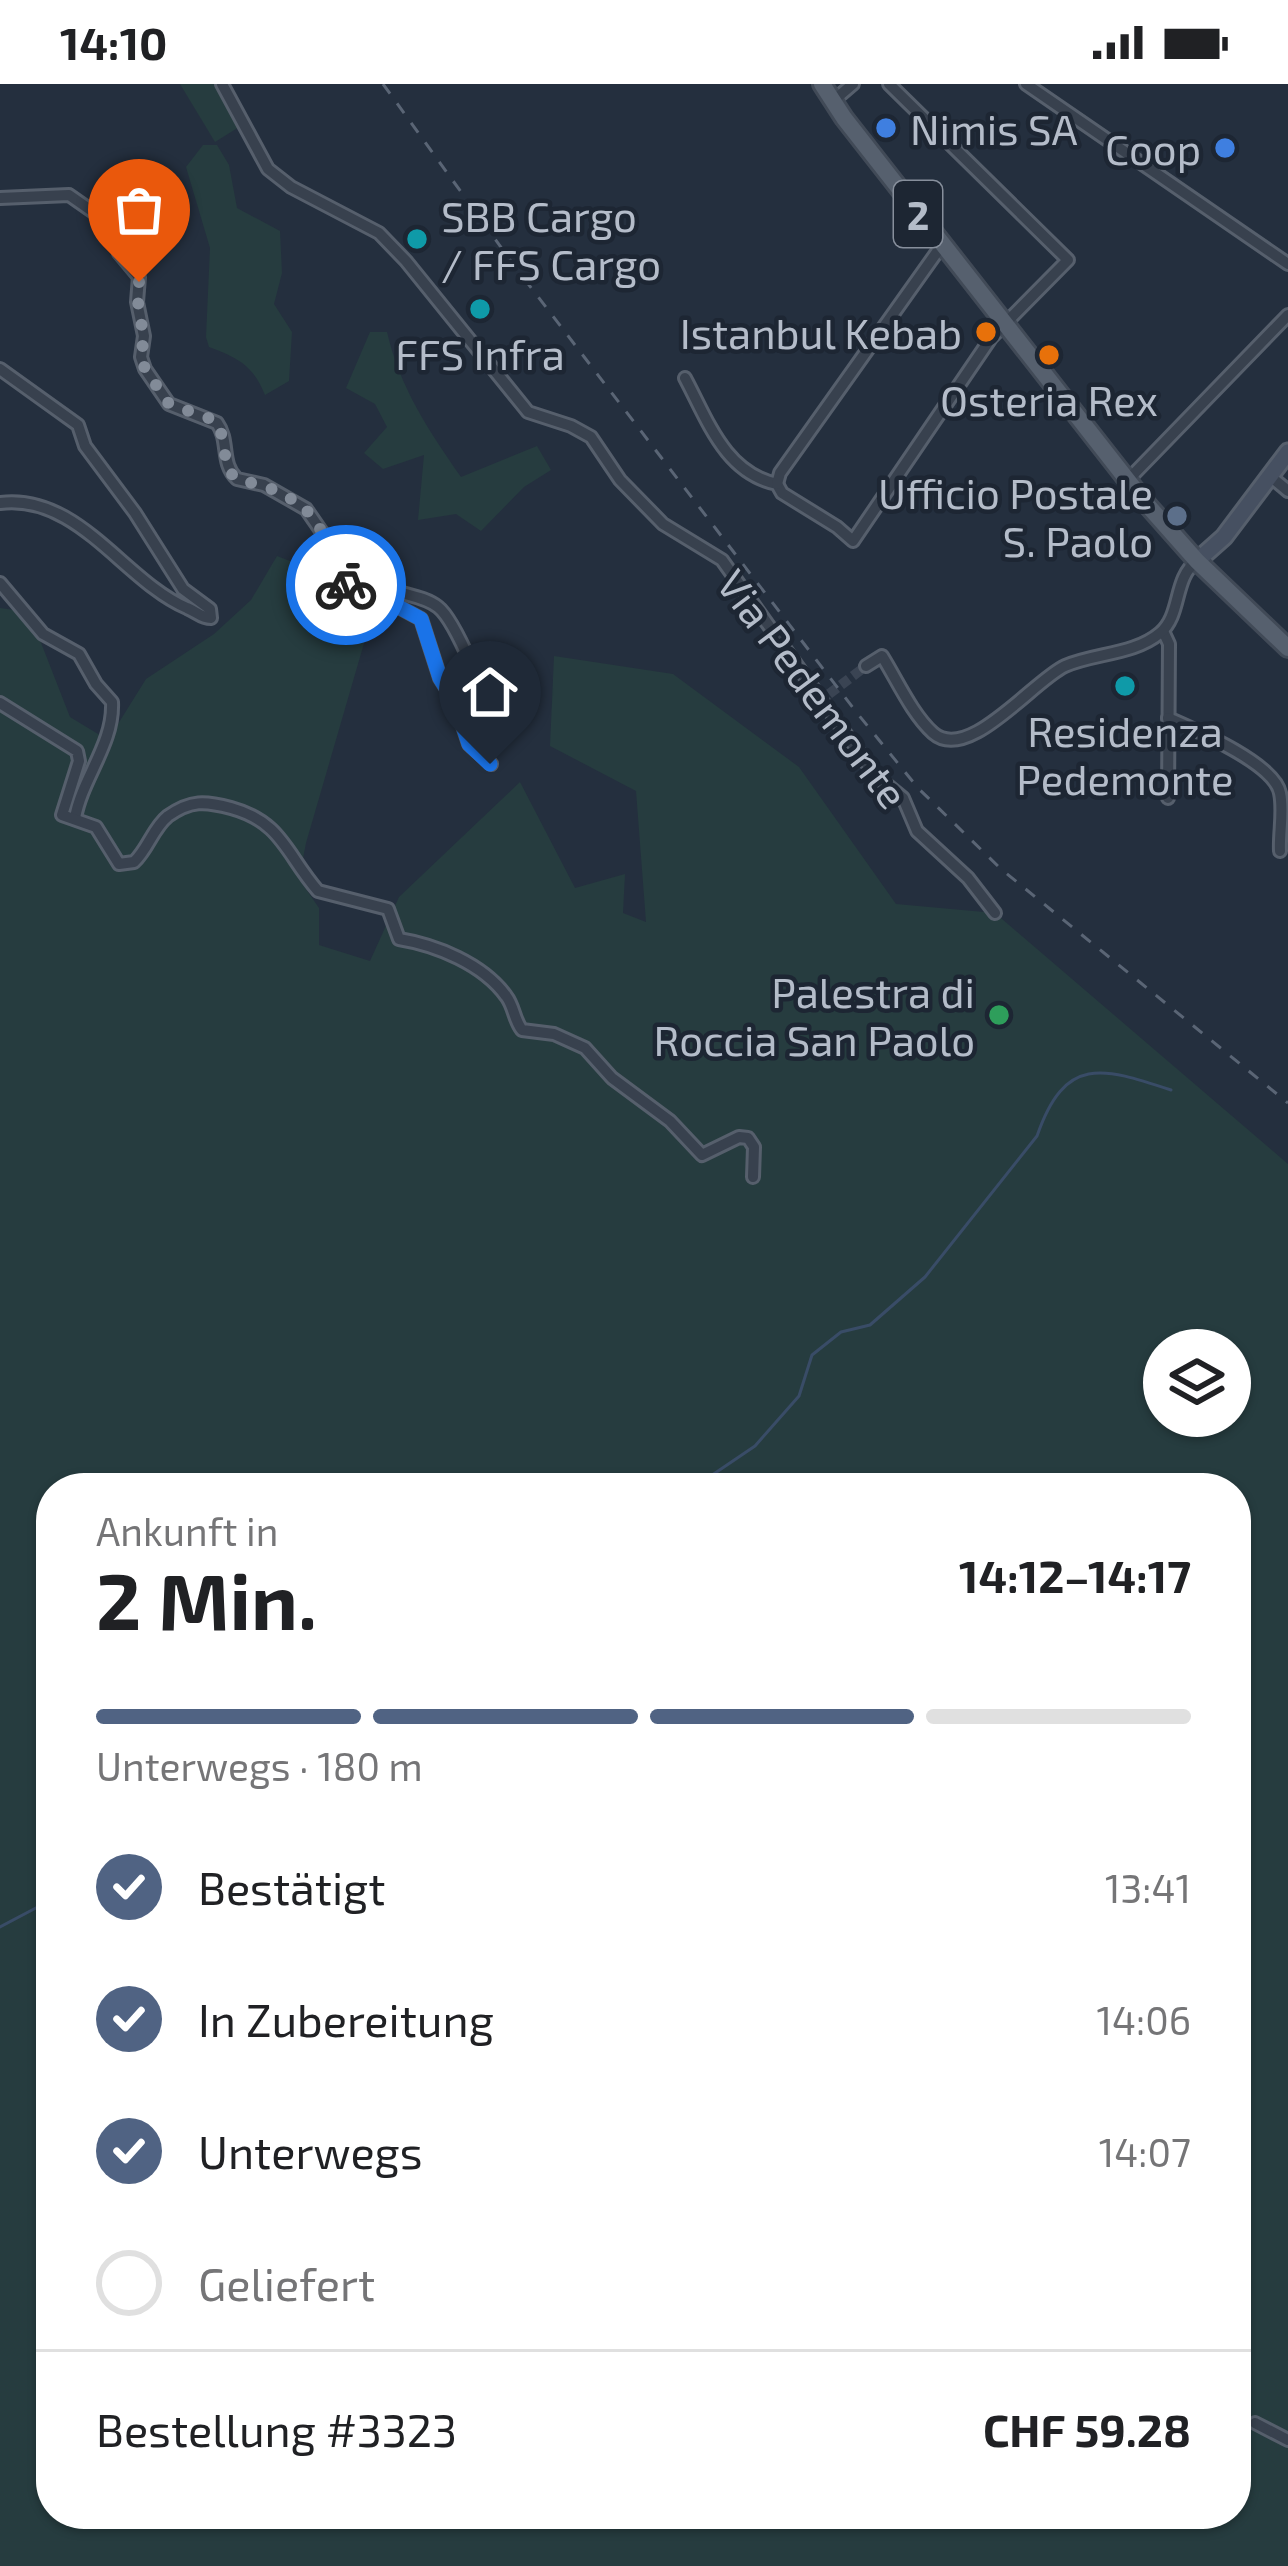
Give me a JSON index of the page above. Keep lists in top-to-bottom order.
{
  "streets": {
    "main road": ["2"],
    "street": ["Via Pedemonte"]
  },
  "places": [
    "Nimis SA",
    "Coop",
    "SBB Cargo / FFS Cargo",
    "FFS Infra",
    "Istanbul Kebab",
    "Osteria Rex",
    "Ufficio Postale S. Paolo",
    "Residenza Pedemonte",
    "Palestra di Roccia San Paolo"
  ],
  "page": {
    "status": "14:10",
    "heading": ["2 Min.", "Ankunft in", "14:12–14:17"],
    "panel": ["Bestellung #3323", "CHF 59.28"],
    "bar": "Unterwegs · 180 m",
    "list": [
      ["Bestätigt", "13:41"],
      ["In Zubereitung", "14:06"],
      ["Unterwegs", "14:07"],
      "Geliefert"
    ]
  }
}
